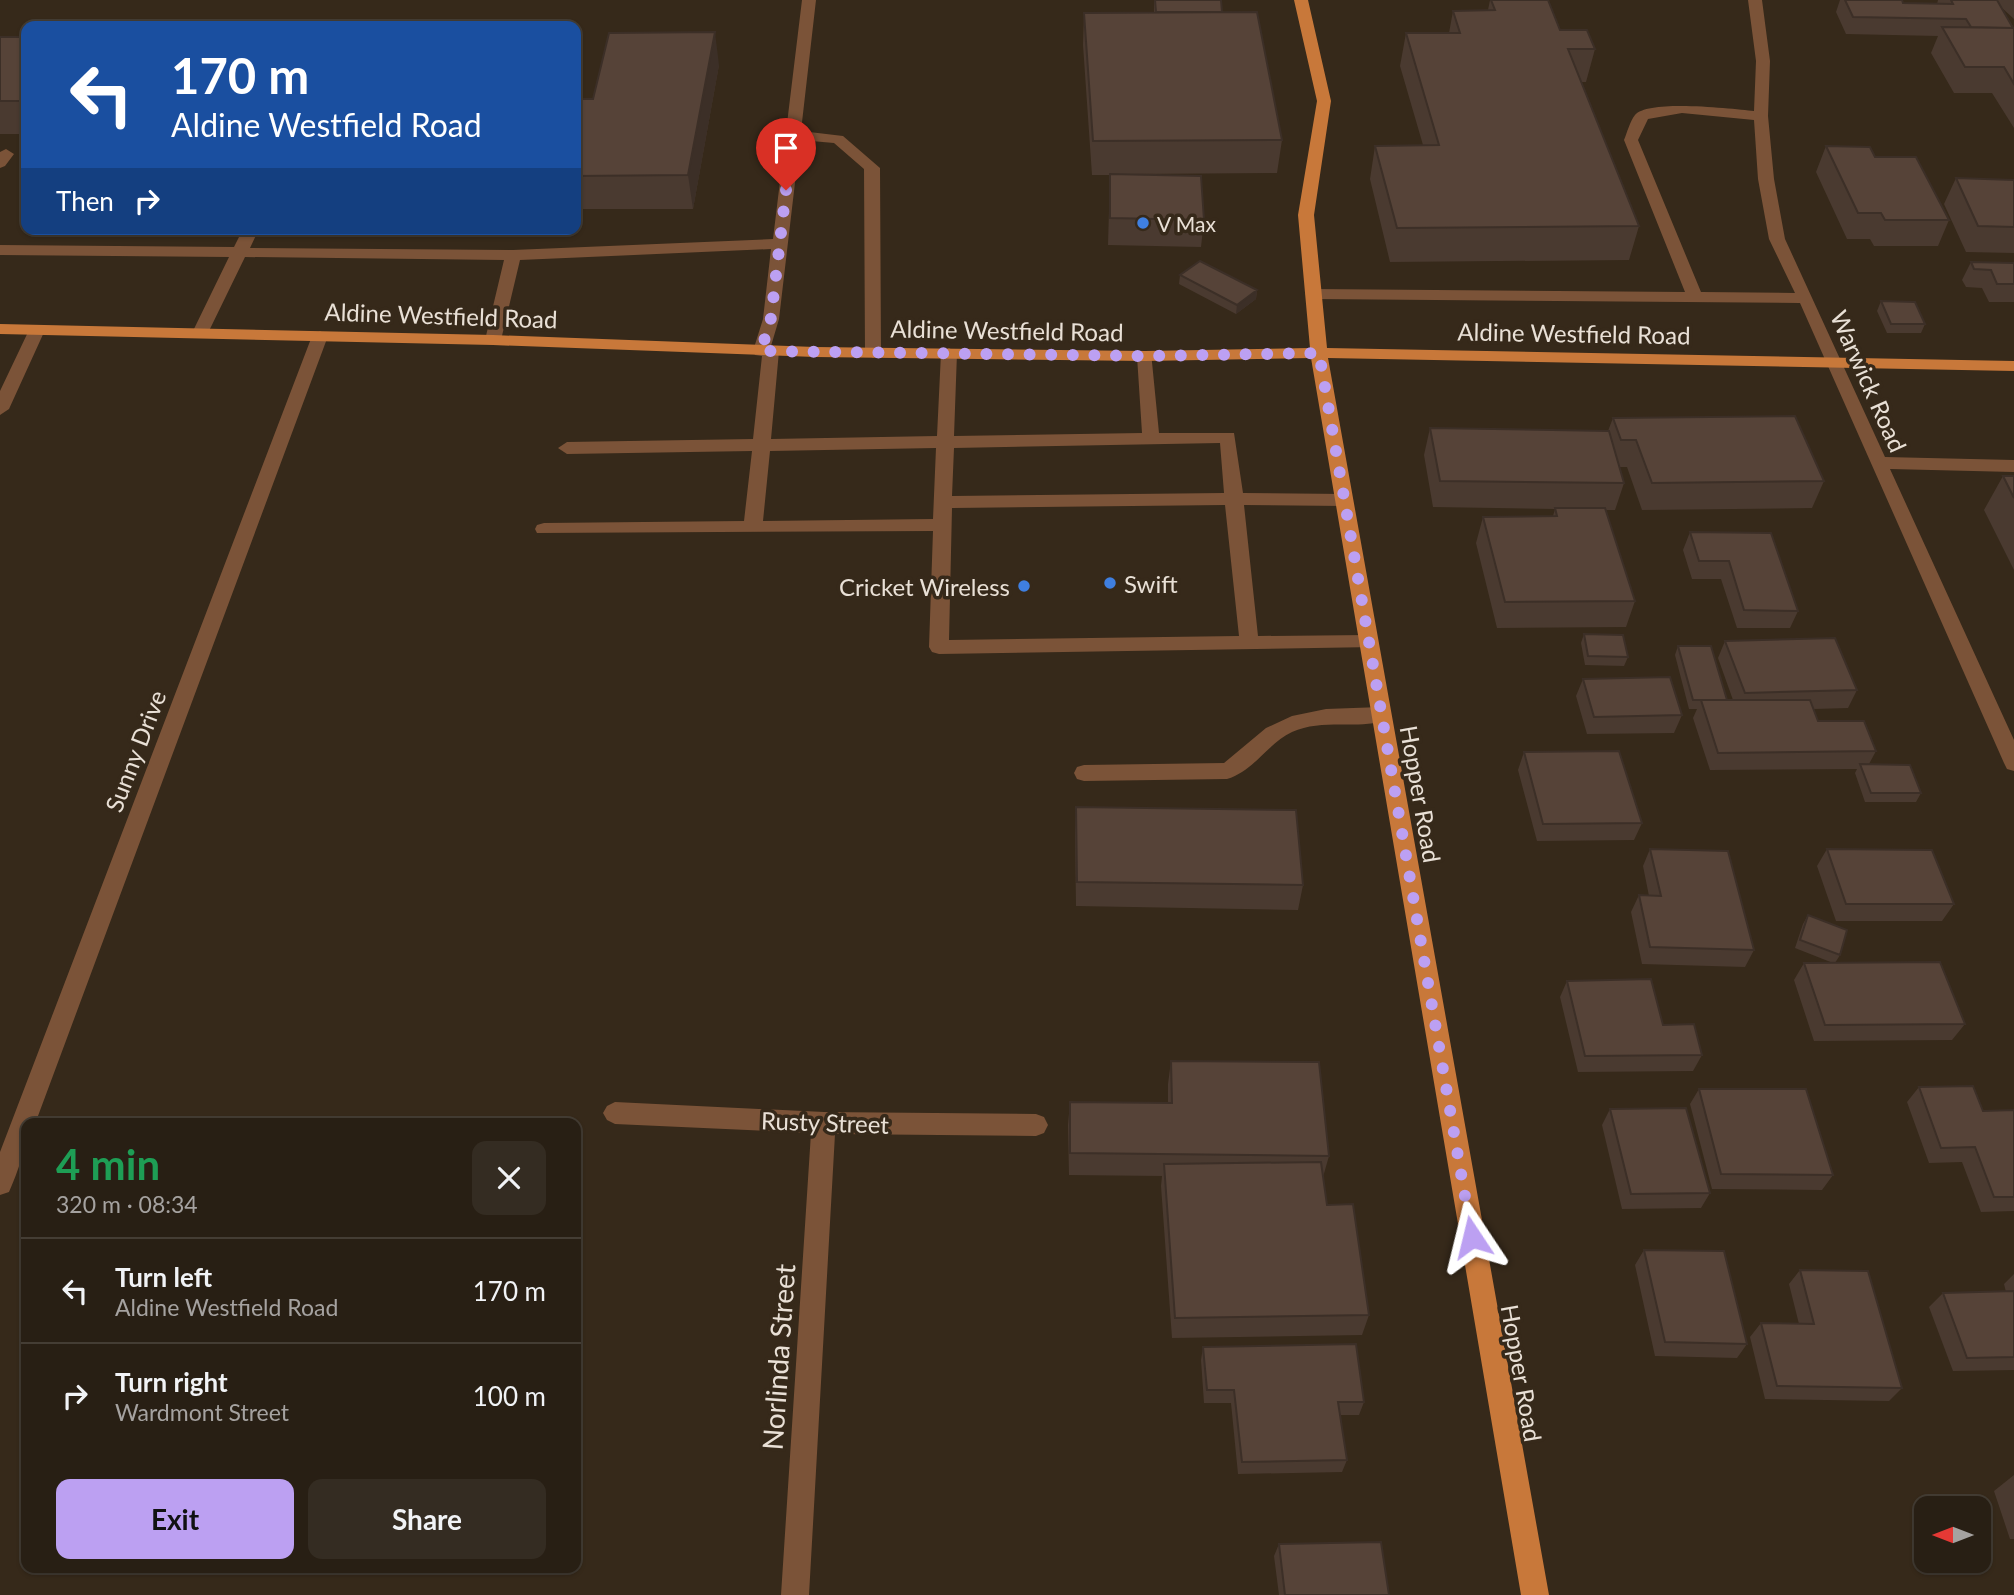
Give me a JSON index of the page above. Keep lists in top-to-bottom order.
{
  "streets": {
    "main road": ["Aldine Westfield Road", "Hopper Road"],
    "street": [
      "Warwick Road",
      "Sunny Drive",
      "Rusty Street",
      "Norlinda Street"
    ]
  },
  "crossings": [
    ["Aldine Westfield Road", "Warwick Road"],
    ["Aldine Westfield Road", "Sunny Drive"],
    ["Aldine Westfield Road", "Hopper Road"],
    ["Rusty Street", "Norlinda Street"]
  ],
  "places": ["V Max", "Swift", "Cricket Wireless"],
  "north": "left",
  "page": {
    "turn": ["170 m", "Aldine Westfield Road"],
    "then": "Then",
    "heading": ["4 min", "320 m · 08:34"],
    "list": [
      {
        "name": "Turn left",
        "note": "Aldine Westfield Road",
        "value": "170 m"
      },
      {
        "name": "Turn right",
        "note": "Wardmont Street",
        "value": "100 m"
      }
    ],
    "buttons": ["Exit", "Share"]
  }
}
